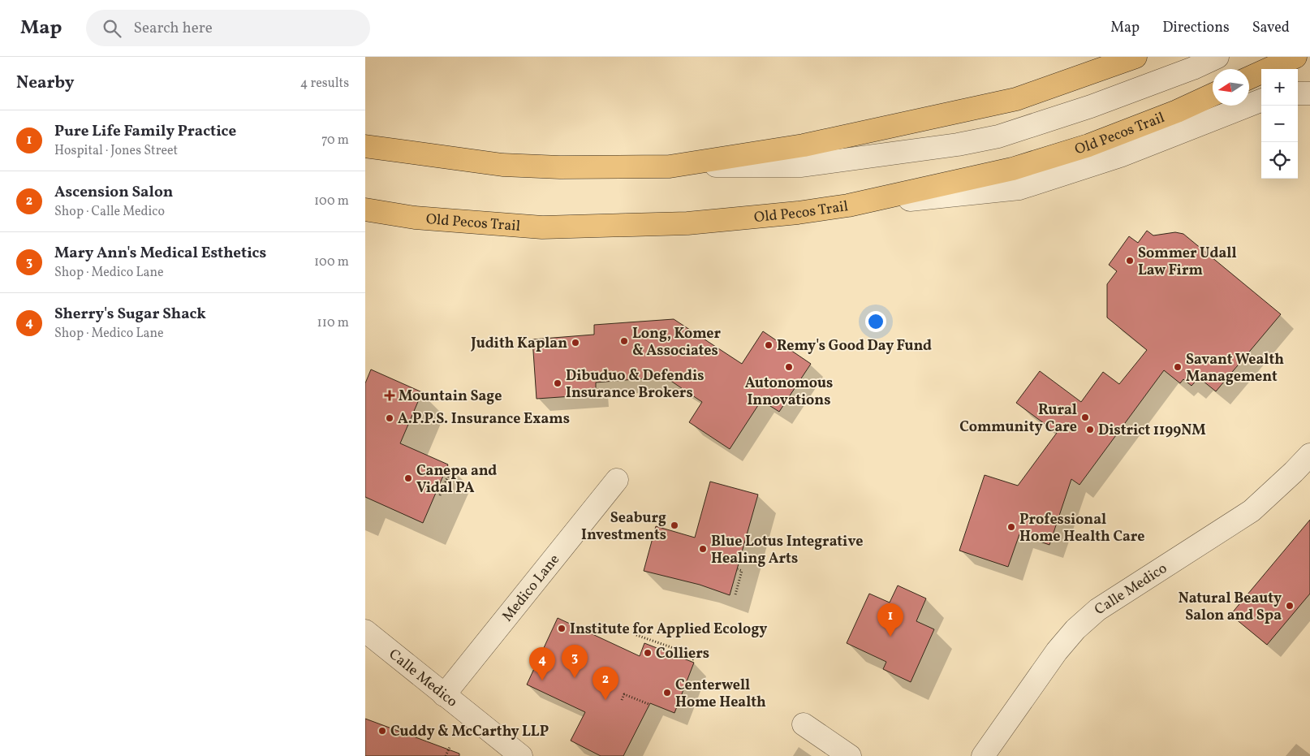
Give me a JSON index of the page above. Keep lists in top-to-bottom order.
{
  "streets": {
    "main road": ["Old Pecos Trail"],
    "street": ["Medico Lane", "Calle Medico"]
  },
  "crossings": [
    ["Medico Lane", "Calle Medico"]
  ],
  "places": {
    "other": [
      "Sommer Udall Law Firm",
      "Long, Komer & Associates",
      "Judith Kaplan",
      "Remy's Good Day Fund",
      "Autonomous Innovations",
      "Savant Wealth Management",
      "Dibuduo & Defendis Insurance Brokers",
      "Rural Community Care",
      "A.P.P.S. Insurance Exams",
      "District 1199NM",
      "Canepa and Vidal PA",
      "Seaburg Investments",
      "Professional Home Health Care",
      "Blue Lotus Integrative Healing Arts",
      "Natural Beauty Salon and Spa",
      "Institute for Applied Ecology",
      "Colliers",
      "Centerwell Home Health",
      "Cuddy & McCarthy LLP"
    ],
    "health": ["Mountain Sage"]
  },
  "north": "left",
  "page": {
    "header": "Map",
    "search": "Search here",
    "nav": ["Map", "Directions", "Saved"],
    "heading": ["Nearby", "4 results"],
    "map_buttons": ["+", "−"],
    "list": [
      {
        "mark": "1",
        "name": "Pure Life Family Practice",
        "note": "Hospital · Jones Street",
        "value": "70 m"
      },
      {
        "mark": "2",
        "name": "Ascension Salon",
        "note": "Shop · Calle Medico",
        "value": "100 m"
      },
      {
        "mark": "3",
        "name": "Mary Ann's Medical Esthetics",
        "note": "Shop · Medico Lane",
        "value": "100 m"
      },
      {
        "mark": "4",
        "name": "Sherry's Sugar Shack",
        "note": "Shop · Medico Lane",
        "value": "110 m"
      }
    ],
    "pins": [
      "1",
      "3",
      "4",
      "2"
    ]
  }
}
